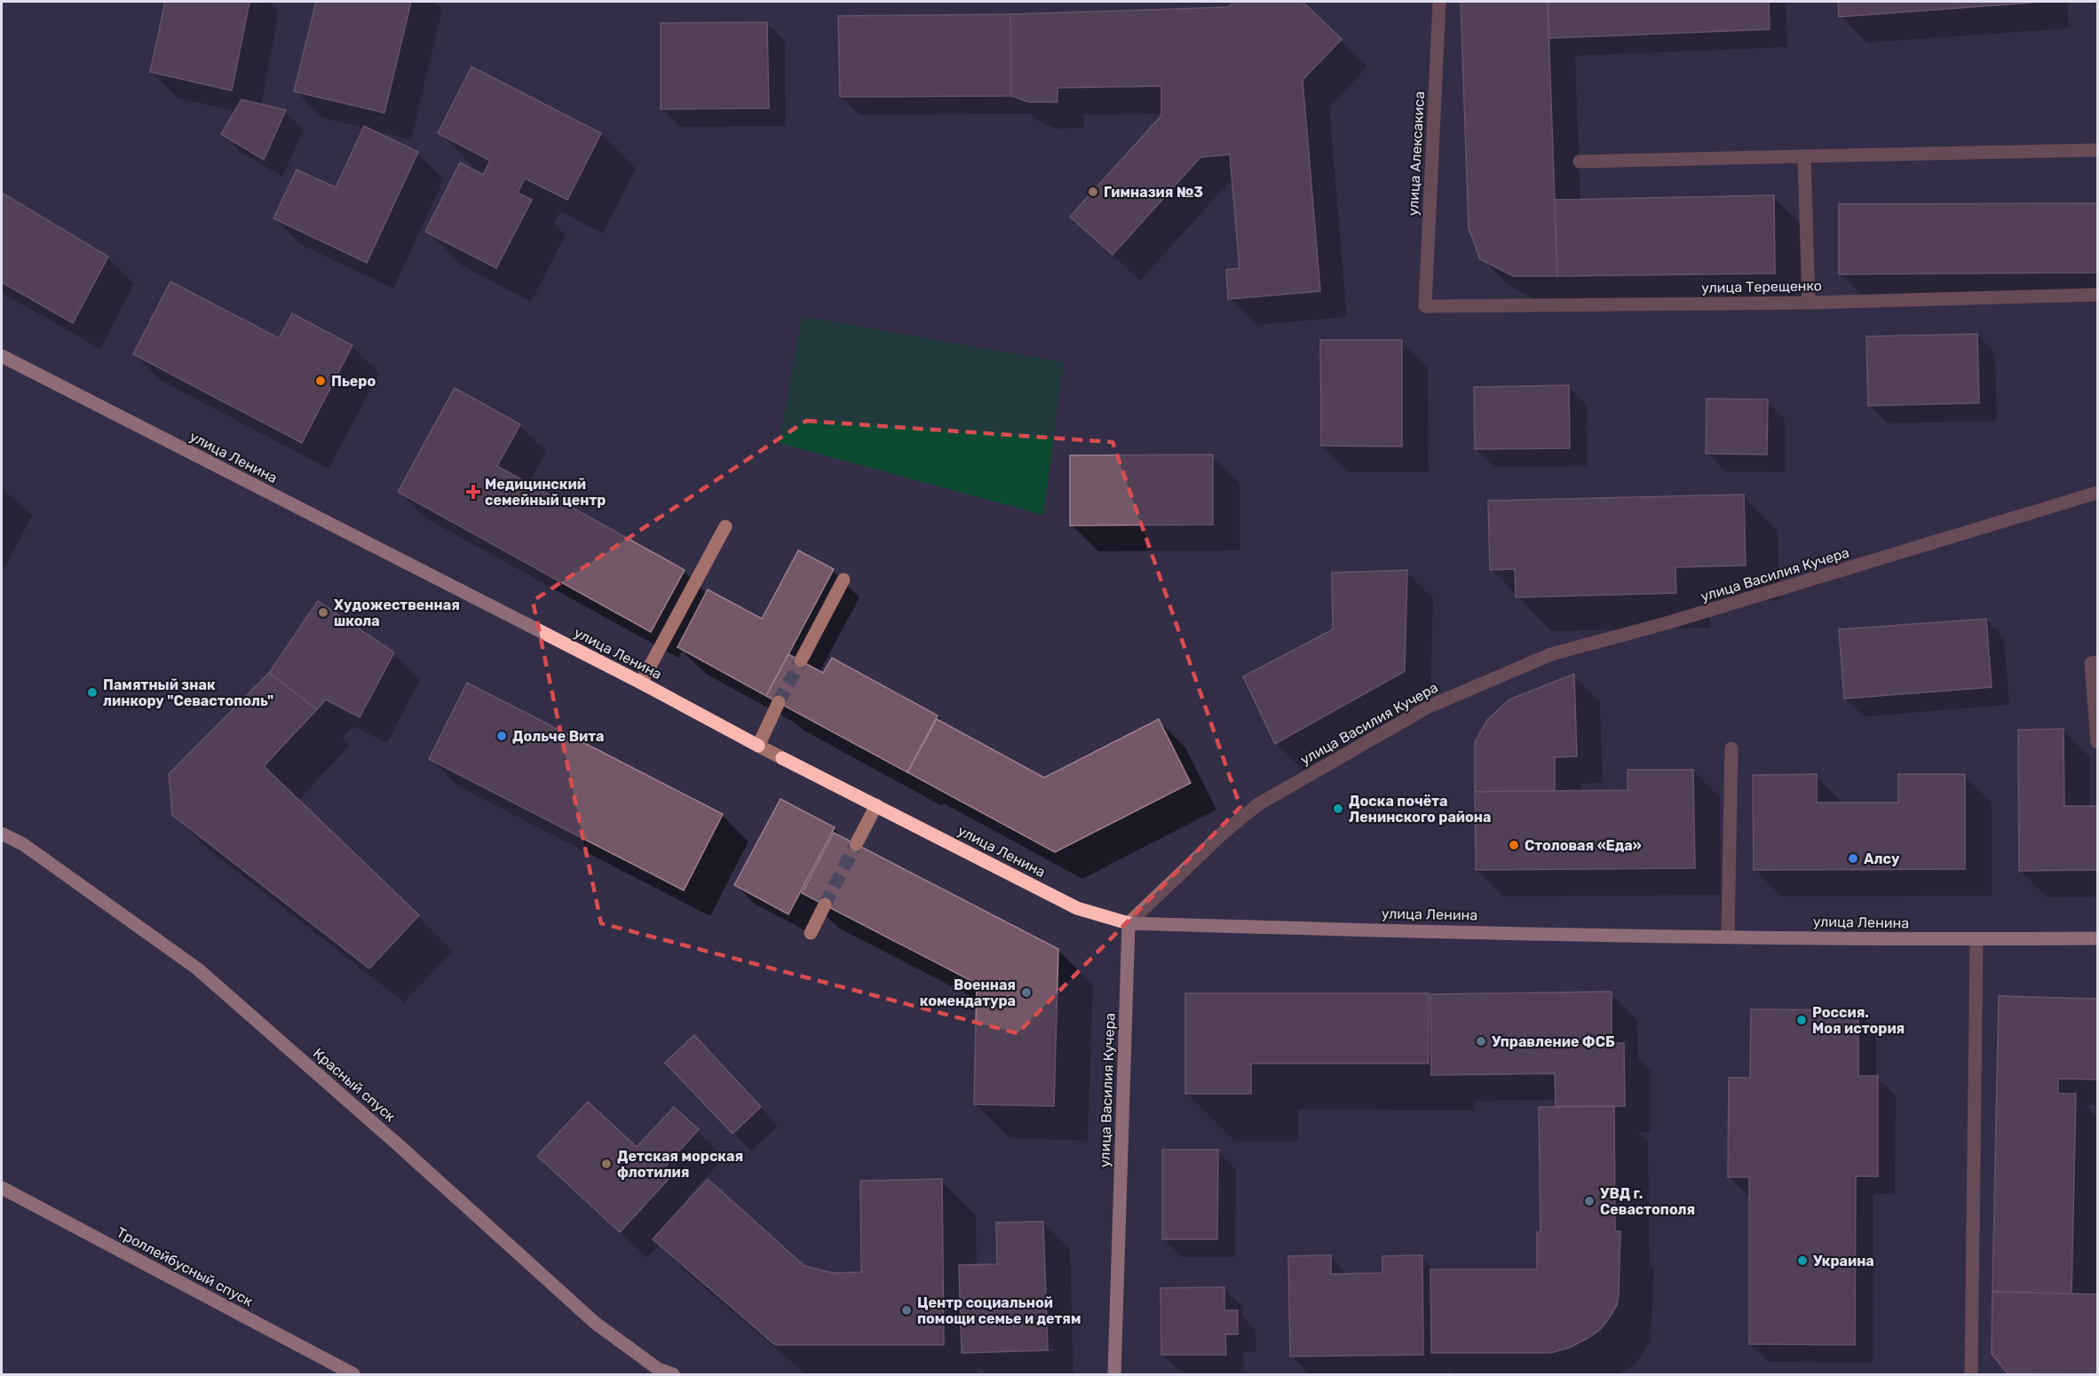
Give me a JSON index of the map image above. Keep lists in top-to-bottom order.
{
  "streets": {
    "main road": [
      "улица Ленина",
      "улица Василия Кучера",
      "Красный спуск",
      "Троллейбусный спуск"
    ],
    "street": ["улица Алексакиса", "улица Терещенко"]
  },
  "crossings": [
    ["улица Алексакиса", "улица Терещенко"],
    ["улица Ленина", "улица Василия Кучера"]
  ],
  "places": {
    "other": [
      "Гимназия №3",
      "Пьеро",
      "Художественная школа",
      "Памятный знак линкору \"Севастополь\"",
      "Дольче Вита",
      "Доска почёта Ленинского района",
      "Столовая «Еда»",
      "Алсу",
      "Военная комендатура",
      "Россия. Моя история",
      "Управление ФСБ",
      "Детская морская флотилия",
      "УВД г. Севастополя",
      "Украина",
      "Центр социальной помощи семье и детям"
    ],
    "health": ["Медицинский семейный центр"]
  }
}
